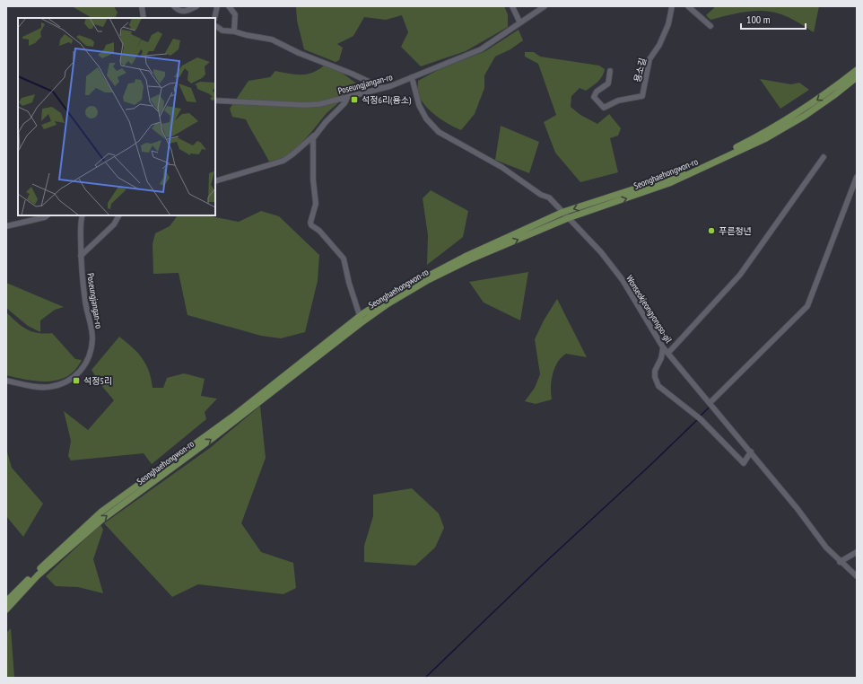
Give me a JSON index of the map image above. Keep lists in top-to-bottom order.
{
  "streets": {
    "main road": ["Seonghaehongwon-ro"],
    "street": ["용소길", "Poseungjangan-ro", "Wonseokjeongyongso-gil"]
  },
  "crossings": [
    ["Poseungjangan-ro", "Wonseokjeongyongso-gil"],
    ["Seonghaehongwon-ro", "Wonseokjeongyongso-gil"]
  ],
  "places": {
    "transit": ["석정6리(용소)", "석정5리"],
    "other": ["푸른청년"]
  },
  "scale_bar": "100 m"
}
